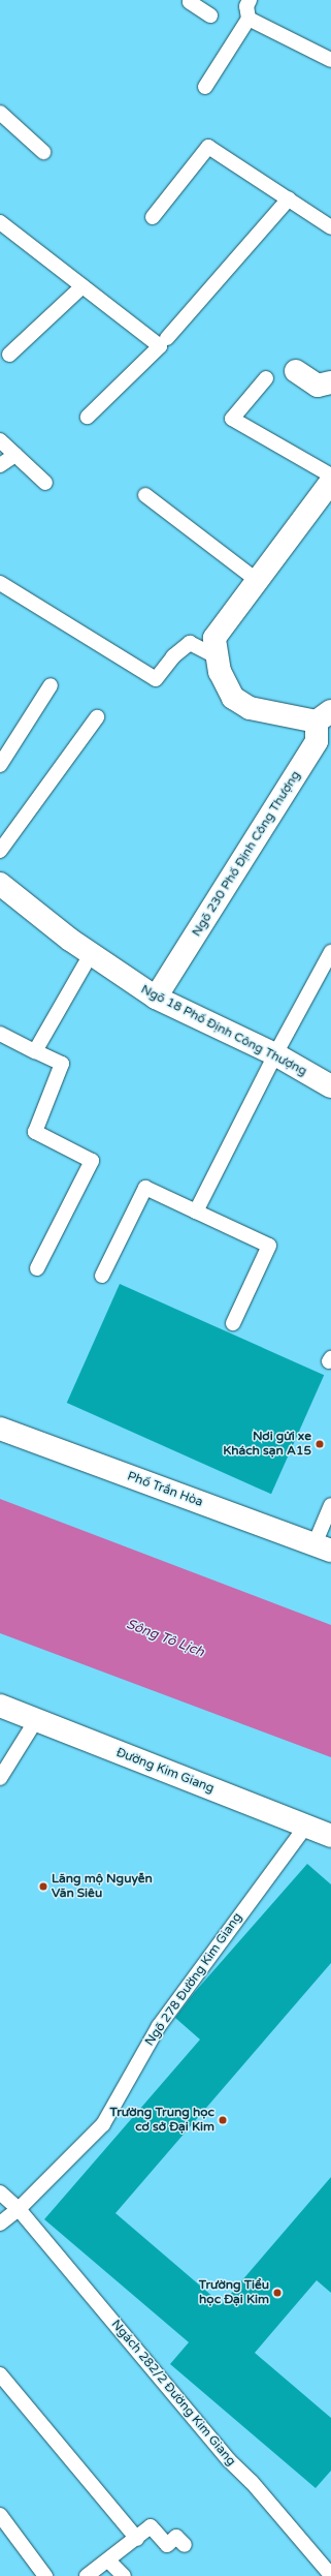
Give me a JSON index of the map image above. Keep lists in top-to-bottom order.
{
  "streets": {
    "street": [
      "Ngõ 230 Phố Định Công Thượng",
      "Ngõ 18 Phố Định Công Thượng",
      "Phố Trần Hòa",
      "Đường Kim Giang"
    ],
    "lane": ["Ngõ 278 Đường Kim Giang", "Ngách 282/2 Đường Kim Giang"]
  },
  "crossings": [
    ["Ngõ 230 Phố Định Công Thượng", "Ngõ 18 Phố Định Công Thượng"],
    ["Đường Kim Giang", "Ngõ 278 Đường Kim Giang"],
    ["Ngõ 278 Đường Kim Giang", "Ngách 282/2 Đường Kim Giang"]
  ],
  "water": ["Sông Tô Lịch"],
  "places": [
    "Nơi gửi xe Khách sạn A15",
    "Lăng mộ Nguyễn Văn Siêu",
    "Trường Trung học cơ sở Đại Kim",
    "Trường Tiểu học Đại Kim"
  ]
}
